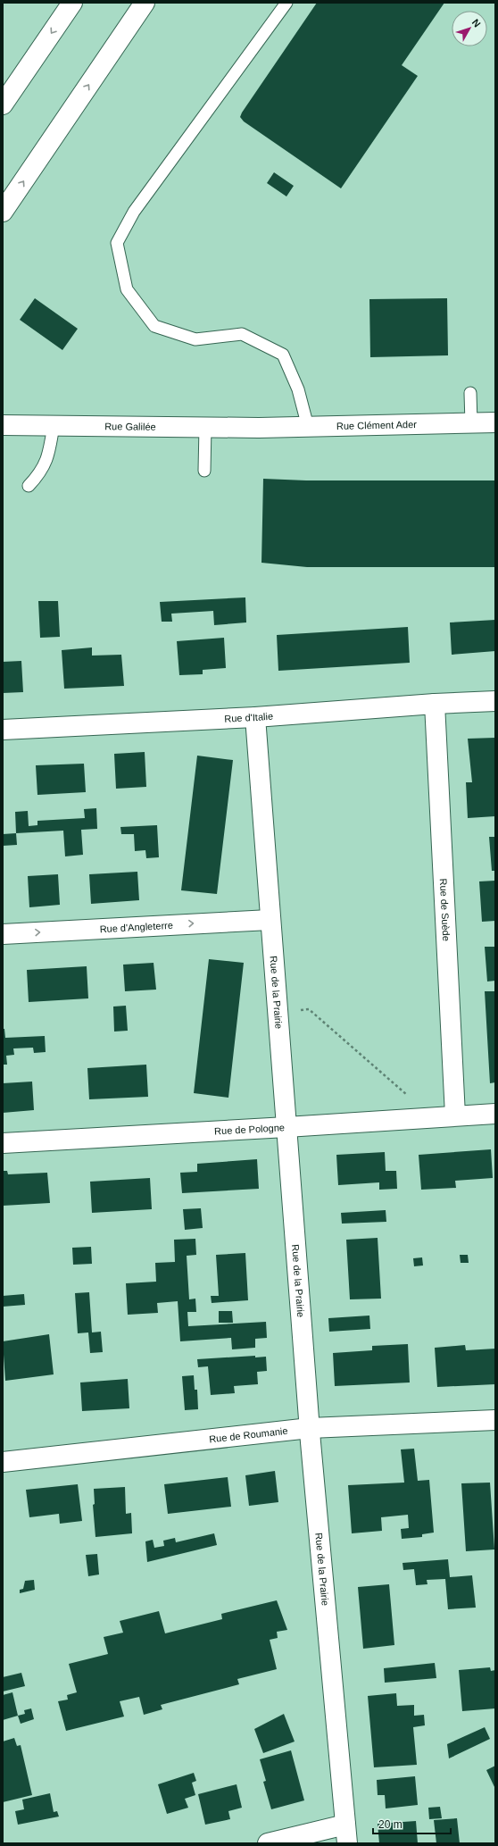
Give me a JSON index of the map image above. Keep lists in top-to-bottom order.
{
  "streets": {
    "main road": [
      "Rue Clément Ader",
      "Rue Galilée",
      "Rue d'Italie",
      "Rue de Suède",
      "Rue d'Angleterre",
      "Rue de la Prairie",
      "Rue de Pologne",
      "Rue de Roumanie"
    ]
  },
  "crossings": [
    ["Rue Clément Ader", "Rue Galilée"],
    ["Rue d'Italie", "Rue de Suède"],
    ["Rue d'Italie", "Rue de la Prairie"],
    ["Rue de Suède", "Rue de Pologne"],
    ["Rue d'Angleterre", "Rue de la Prairie"],
    ["Rue de la Prairie", "Rue de Pologne"],
    ["Rue de la Prairie", "Rue de Roumanie"]
  ],
  "one_way": ["Rue d'Angleterre"],
  "scale_bar": "20 m",
  "north": "top right"
}
